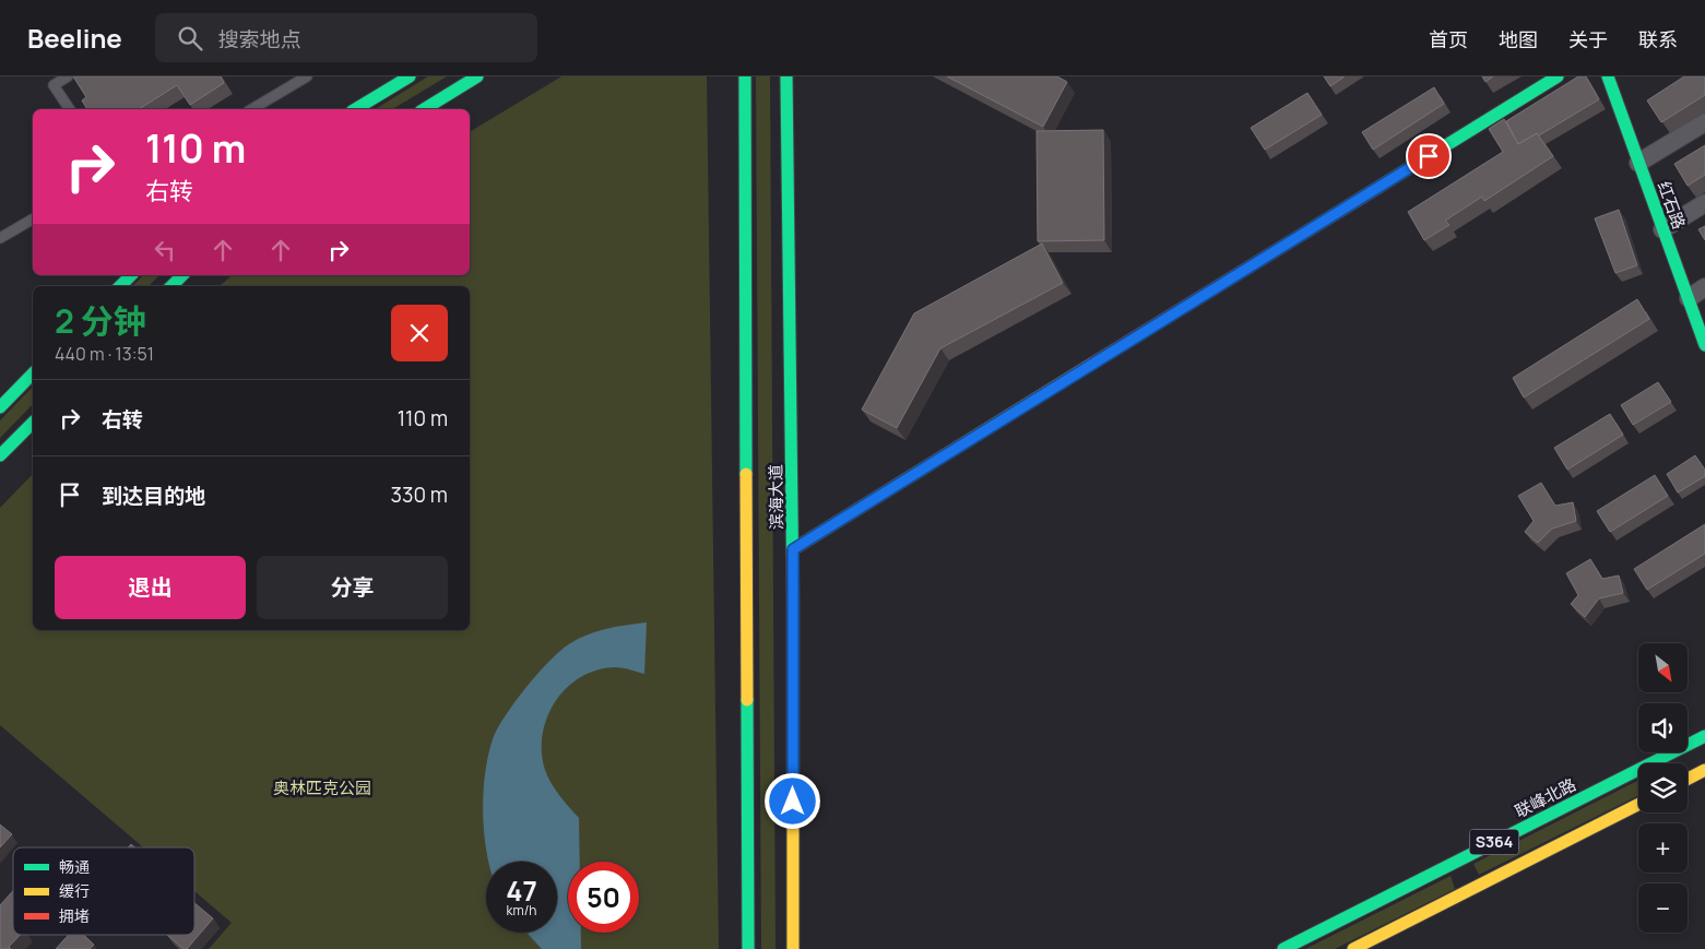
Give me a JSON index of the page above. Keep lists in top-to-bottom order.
{
  "streets": {
    "main road": [
      "红石路",
      "滨海大道",
      "联峰北路",
      "S364"
    ]
  },
  "parks": ["奥林匹克公园"],
  "legend": ["畅通", "缓行", "拥堵"],
  "north": "bottom right",
  "page": {
    "header": "Beeline",
    "search": "搜索地点",
    "nav": [
      "首页",
      "地图",
      "关于",
      "联系"
    ],
    "turn": ["110 m", "右转"],
    "heading": ["2 分钟", "440 m · 13:51"],
    "list": [
      {
        "name": "右转",
        "value": "110 m"
      },
      {
        "name": "到达目的地",
        "value": "330 m"
      }
    ],
    "buttons": ["退出", "分享"],
    "map_buttons": ["+", "−"],
    "speed": "47 km/h",
    "limit": "50"
  }
}
